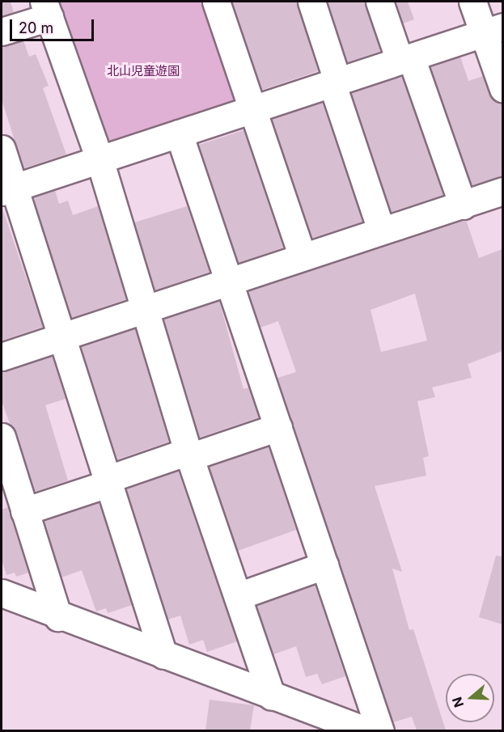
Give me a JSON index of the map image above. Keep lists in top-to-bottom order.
{
  "parks": ["北山児童遊園"],
  "scale_bar": "20 m",
  "north": "left"
}
